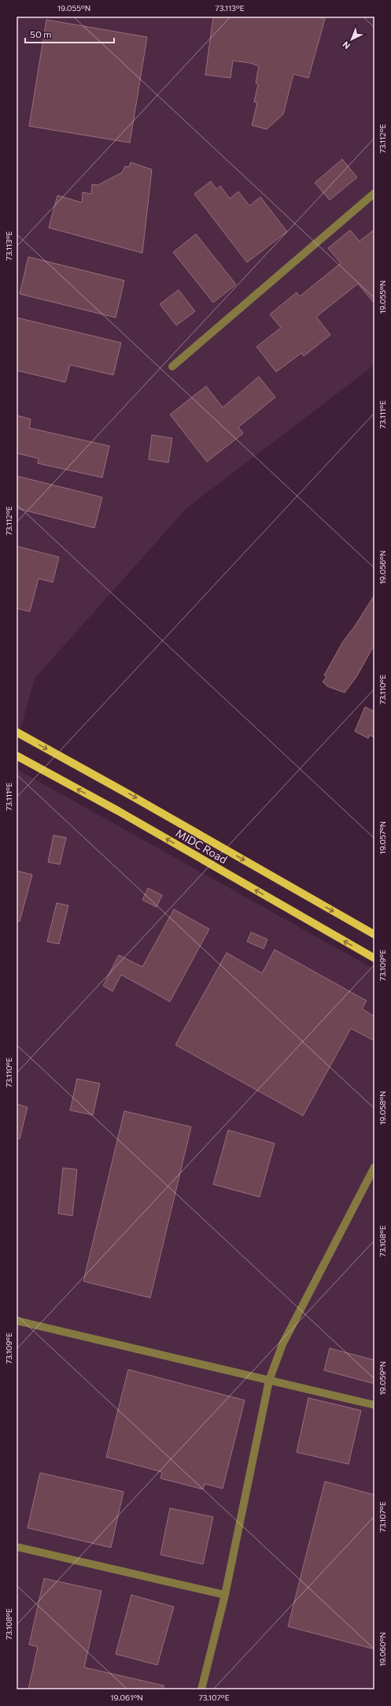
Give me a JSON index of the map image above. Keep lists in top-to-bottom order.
{
  "streets": {
    "main road": ["MIDC Road"]
  },
  "scale_bar": "50 m",
  "north": "bottom left",
  "coordinates": [
    "19.055°N",
    "73.113°E",
    "73.112°E",
    "73.111°E",
    "19.056°N",
    "73.110°E",
    "19.057°N",
    "73.109°E",
    "19.058°N",
    "73.108°E",
    "19.059°N",
    "73.107°E",
    "19.060°N",
    "19.061°N"
  ]
}
